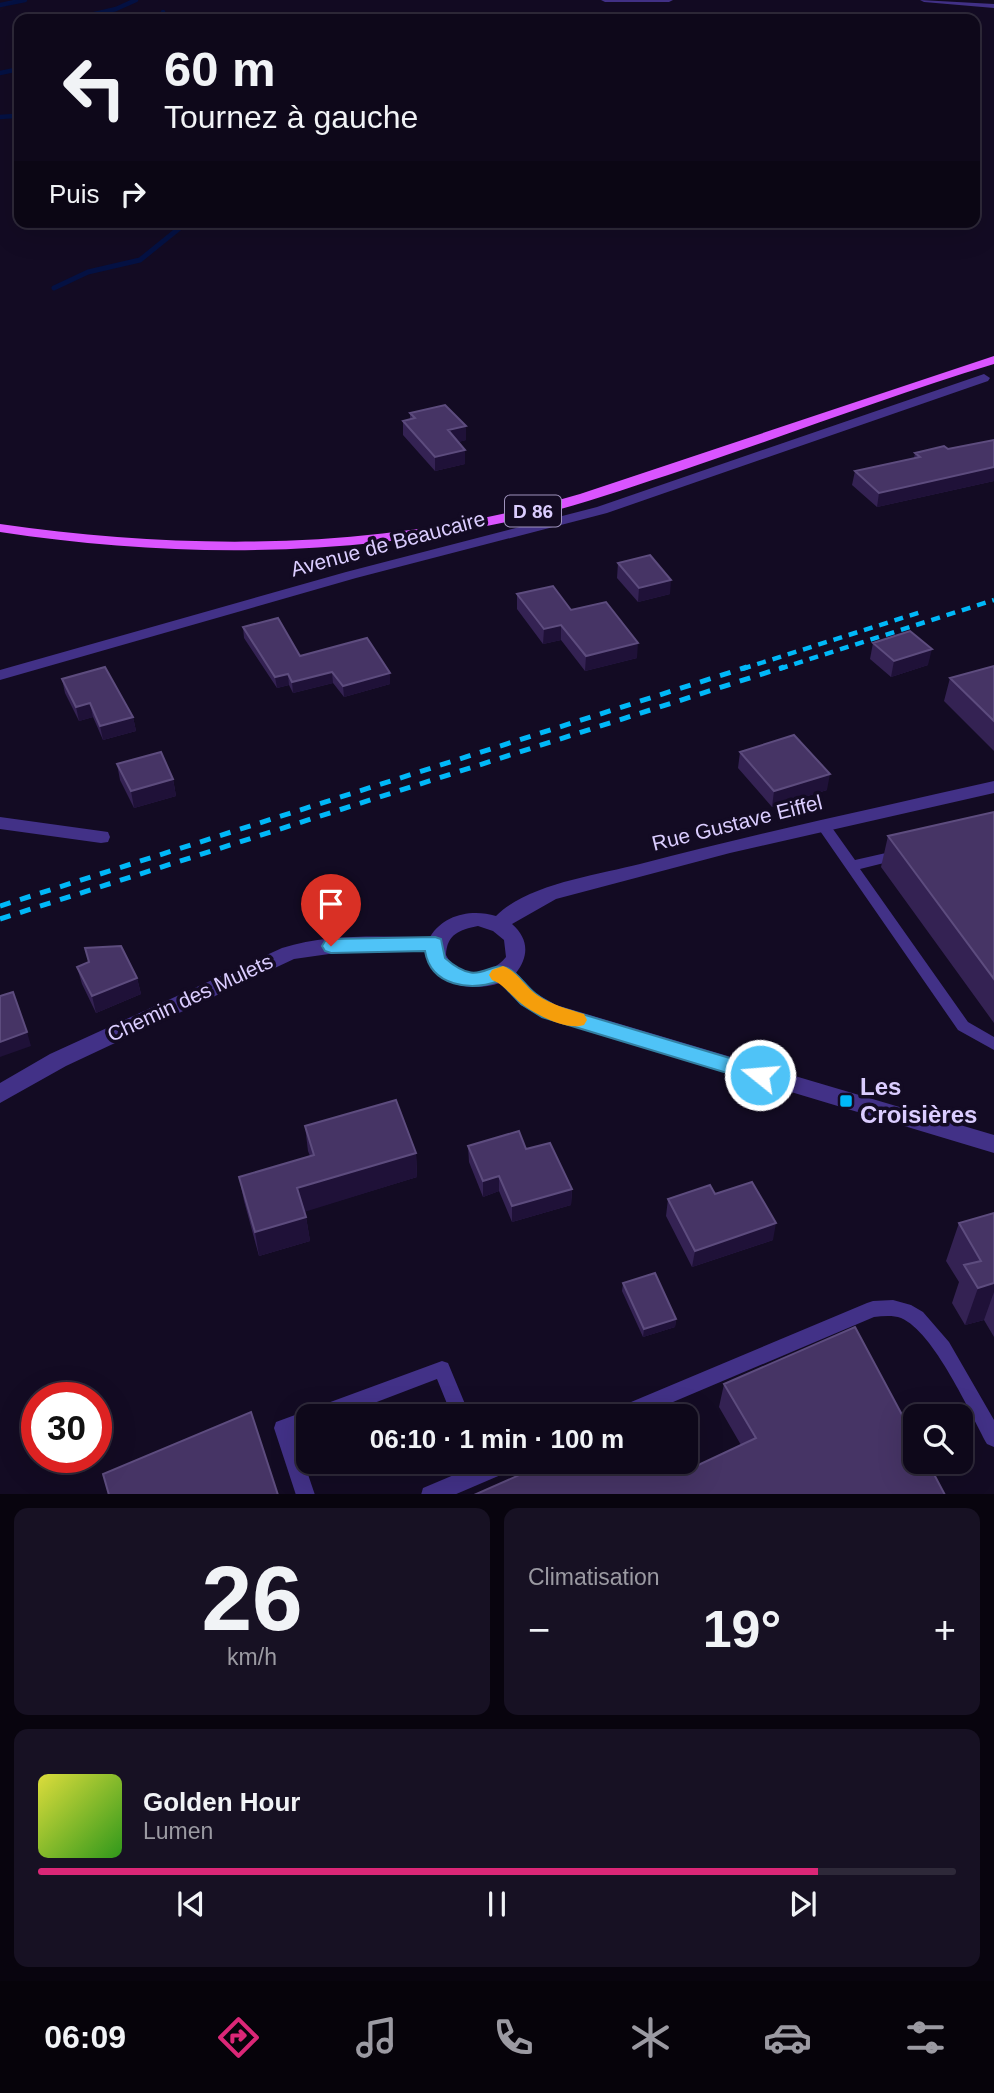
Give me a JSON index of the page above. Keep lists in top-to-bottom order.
{
  "streets": {
    "main road": ["D 86", "Avenue de Beaucaire"],
    "street": ["Rue Gustave Eiffel", "Chemin des Mulets"]
  },
  "crossings": [
    ["Rue Gustave Eiffel", "Chemin des Mulets"]
  ],
  "places": {
    "transit": ["Les Croisières"]
  },
  "page": {
    "turn": ["60 m", "Tournez à gauche"],
    "then": "Puis",
    "limit": "30",
    "trip": "06:10 · 1 min · 100 m",
    "tile": [
      ["26", "km/h"],
      "Climatisation"
    ],
    "heat": ["−", "19°", "+"],
    "song": ["Golden Hour", "Lumen"],
    "tabs": "06:09"
  }
}
